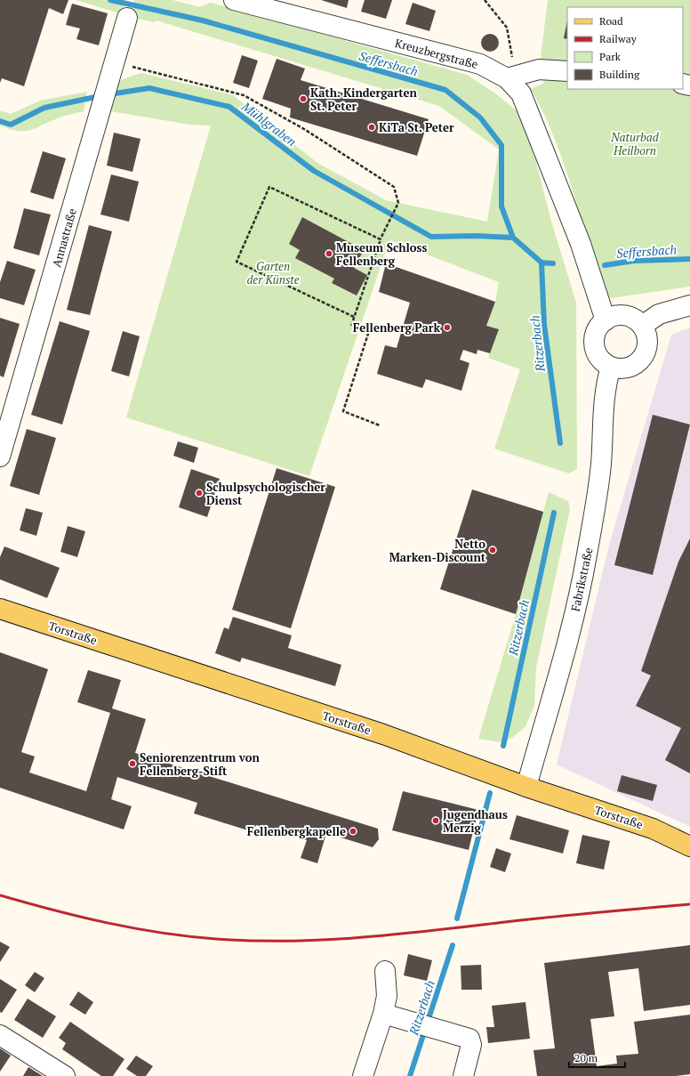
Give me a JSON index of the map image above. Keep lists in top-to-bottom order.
{
  "streets": {
    "main road": ["Torstraße"],
    "street": ["Kreuzbergstraße", "Annastraße", "Fabrikstraße"]
  },
  "crossings": [
    ["Kreuzbergstraße", "Fabrikstraße"],
    ["Fabrikstraße", "Torstraße"]
  ],
  "water": ["Seffersbach", "Mühlgraben", "Ritzerbach"],
  "parks": ["Naturbad Heilborn", "Garten der Künste"],
  "places": [
    "Kath. Kindergarten St. Peter",
    "KiTa St. Peter",
    "Museum Schloss Fellenberg",
    "Fellenberg Park",
    "Schulpsychologischer Dienst",
    "Netto Marken-Discount",
    "Seniorenzentrum von Fellenberg-Stift",
    "Jugendhaus Merzig",
    "Fellenbergkapelle"
  ],
  "legend": [
    "Road",
    "Railway",
    "Park",
    "Building"
  ],
  "scale_bar": "20 m"
}
